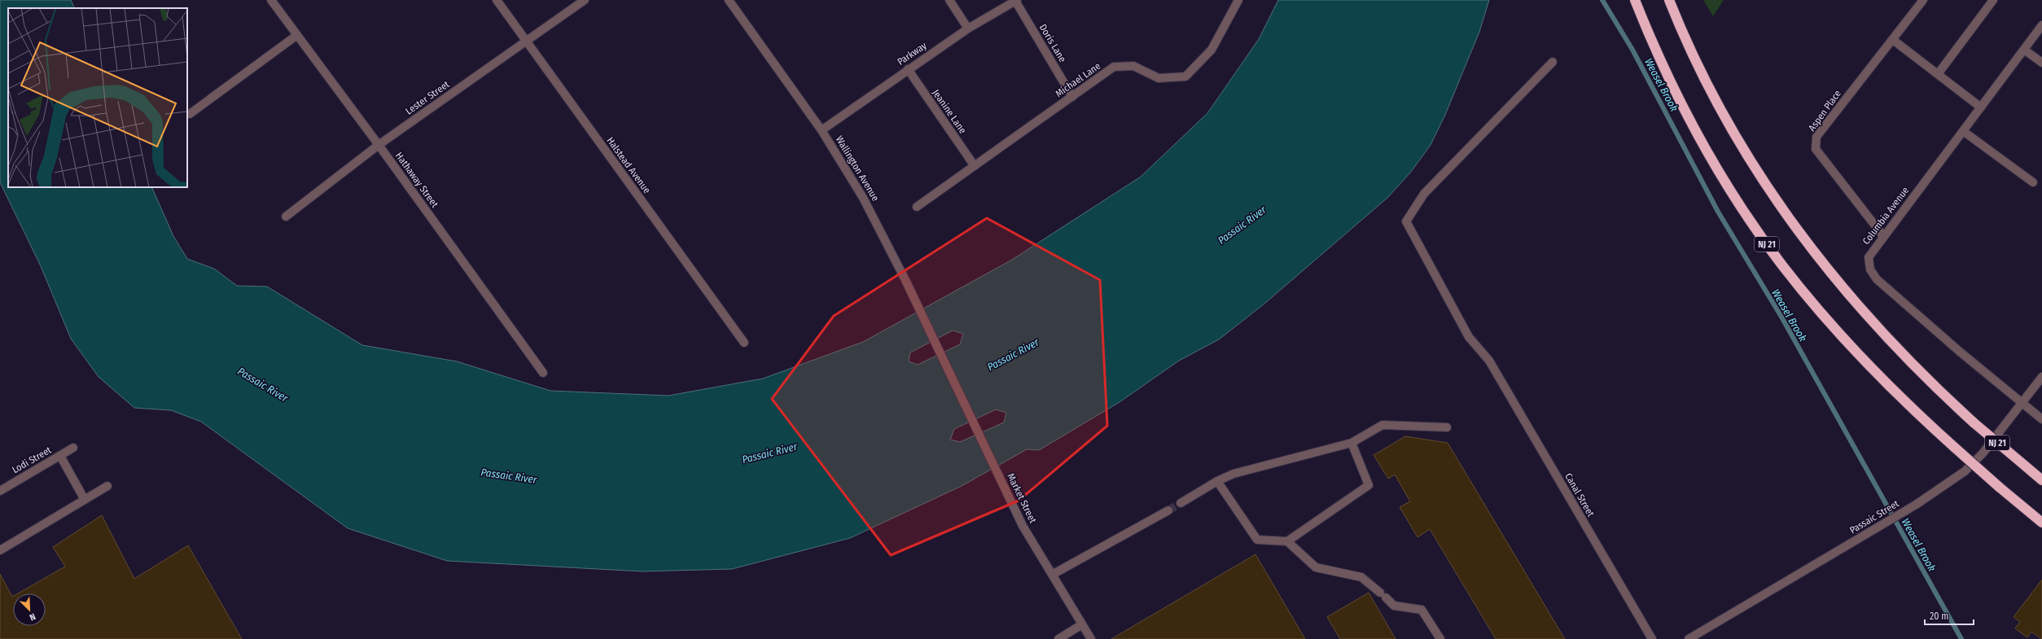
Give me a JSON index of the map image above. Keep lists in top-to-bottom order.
{
  "streets": {
    "highway": ["NJ 21"],
    "street": [
      "Doris Lane",
      "Parkway",
      "Michael Lane",
      "Lester Street",
      "Aspen Place",
      "Jeanine Lane",
      "Halstead Avenue",
      "Wallington Avenue",
      "Hathaway Street",
      "Columbia Avenue",
      "Lodi Street",
      "Canal Street",
      "Market Street",
      "Passaic Street"
    ]
  },
  "crossings": [
    ["Doris Lane", "Parkway"],
    ["Doris Lane", "Michael Lane"],
    ["Parkway", "Jeanine Lane"],
    ["Parkway", "Wallington Avenue"],
    ["Michael Lane", "Jeanine Lane"],
    ["Lester Street", "Halstead Avenue"],
    ["Lester Street", "Hathaway Street"],
    ["Aspen Place", "Columbia Avenue"],
    ["Wallington Avenue", "Market Street"],
    ["Columbia Avenue", "Passaic Street"]
  ],
  "water": ["Weasel Brook", "Passaic River"],
  "scale_bar": "20 m",
  "north": "bottom right"
}
